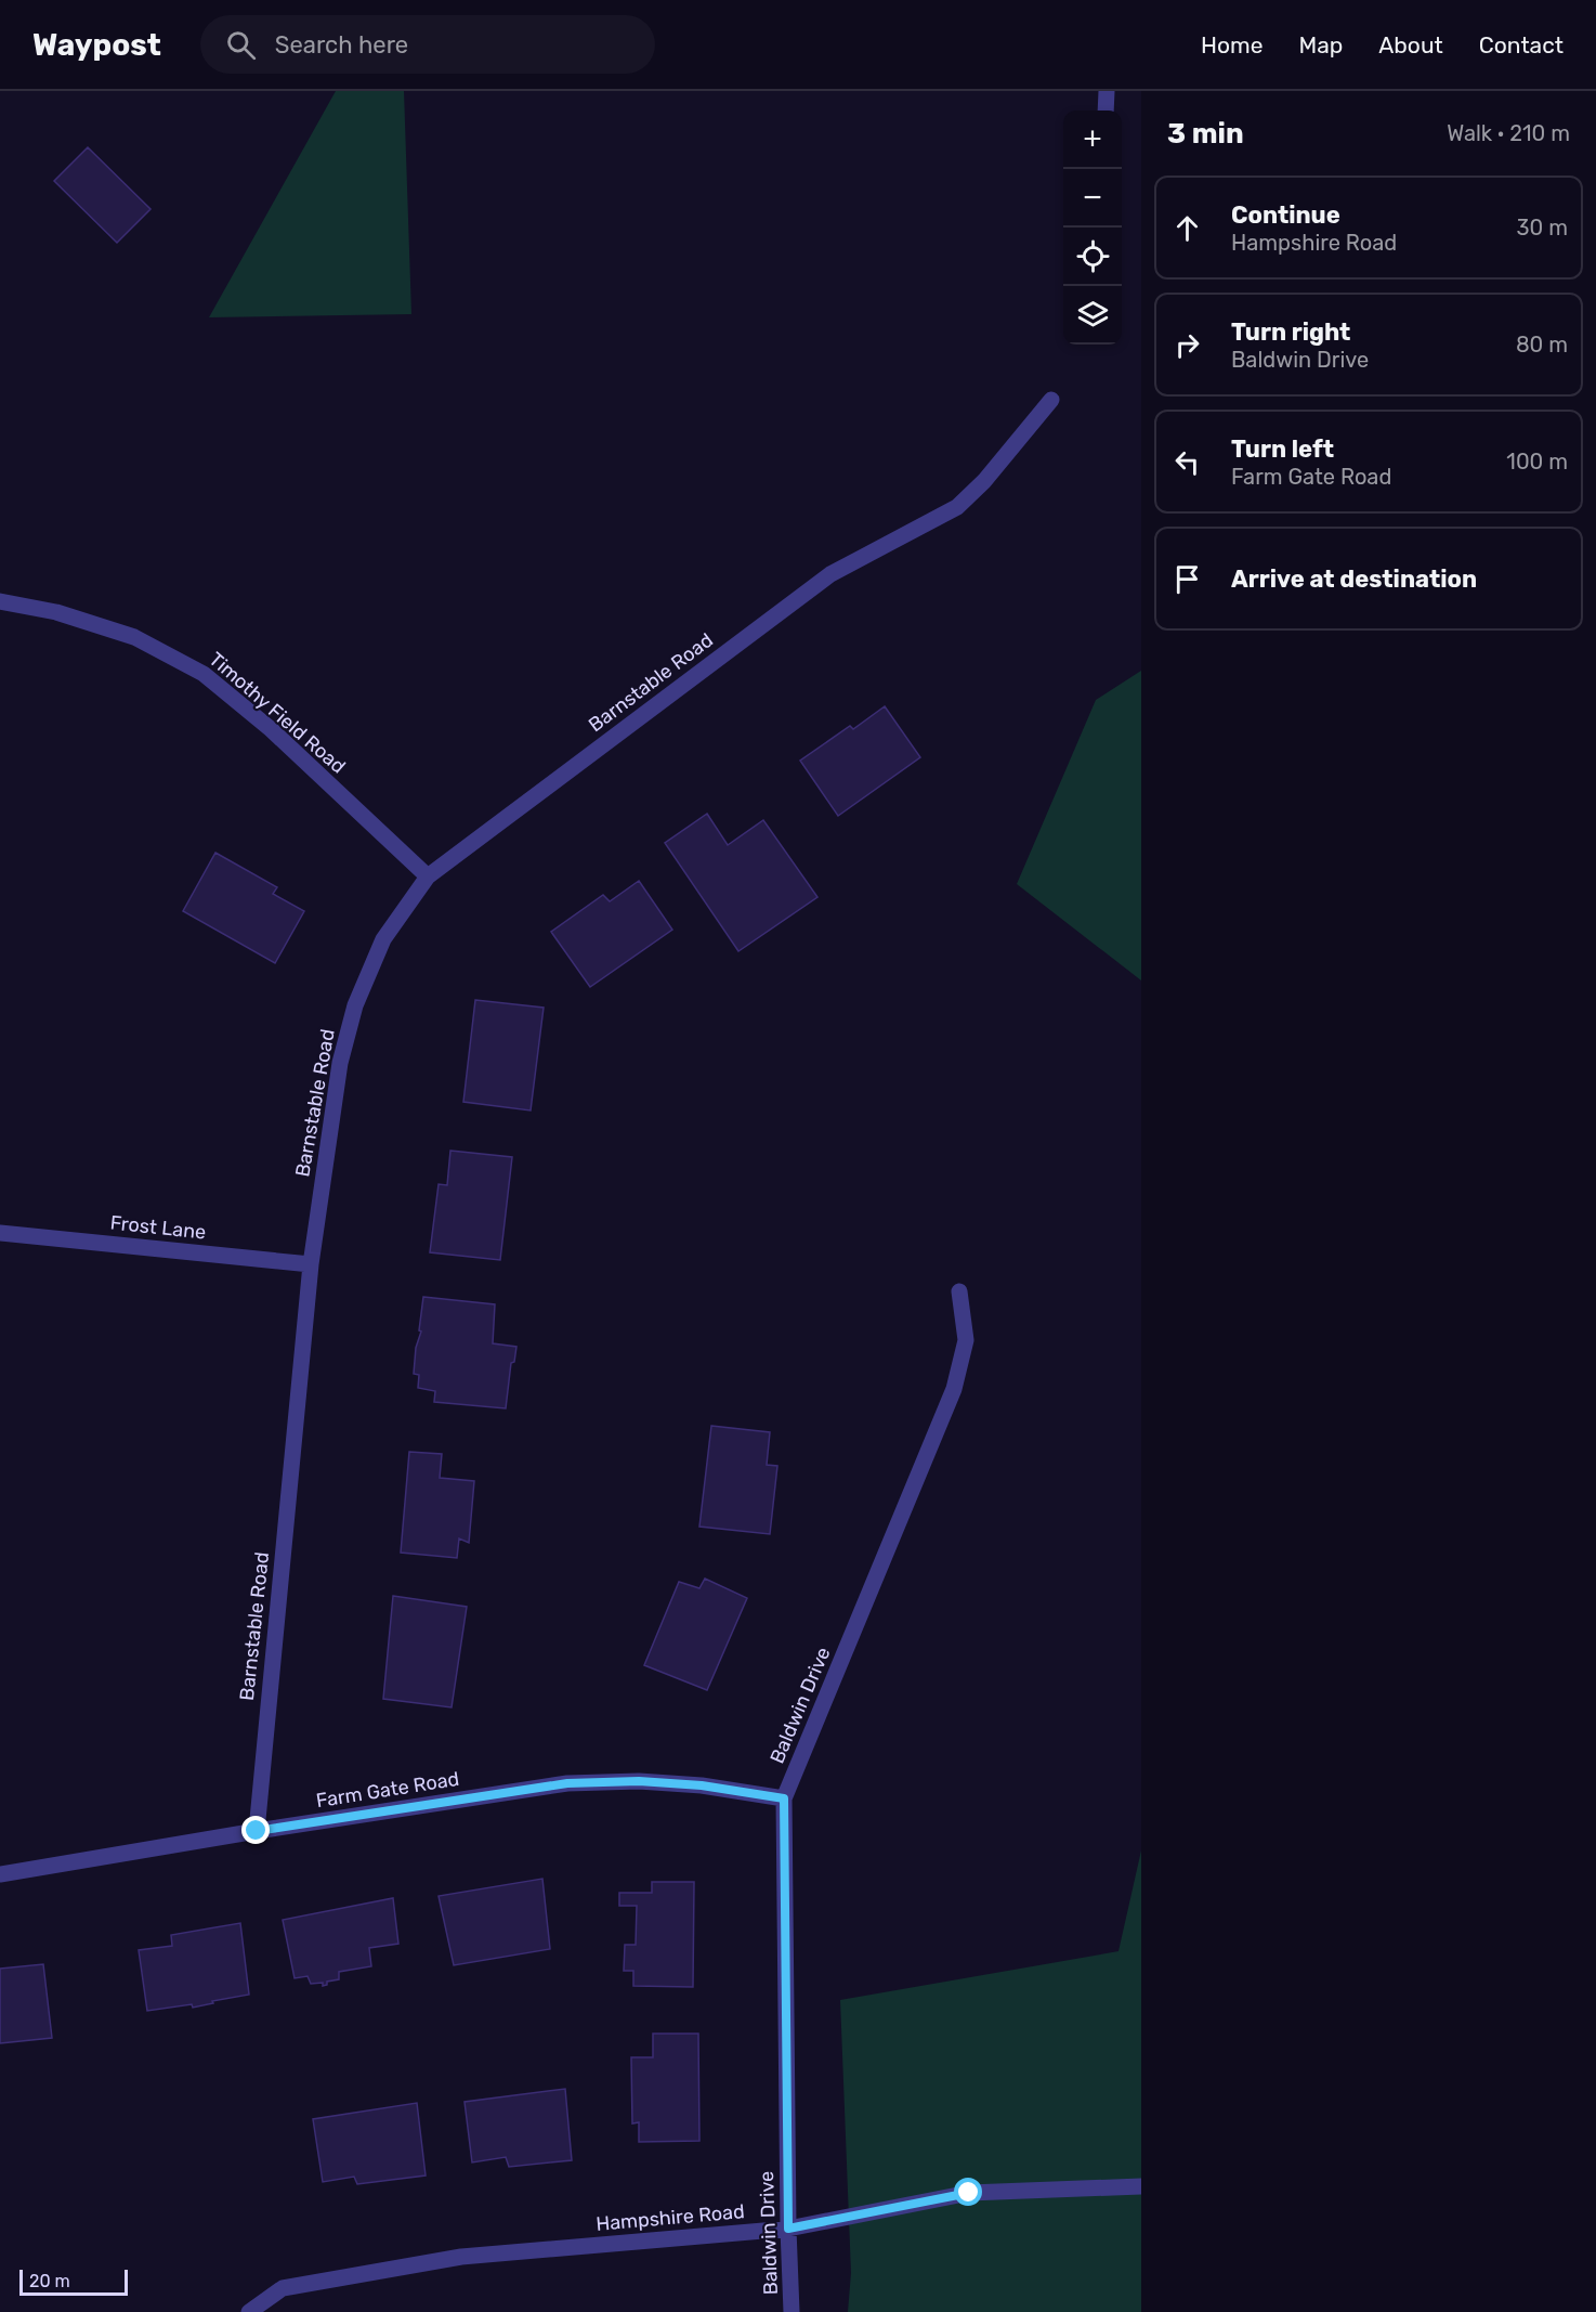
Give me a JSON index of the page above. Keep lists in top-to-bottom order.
{
  "streets": {
    "street": [
      "Barnstable Road",
      "Timothy Field Road",
      "Frost Lane",
      "Baldwin Drive",
      "Farm Gate Road",
      "Hampshire Road"
    ]
  },
  "crossings": [
    ["Barnstable Road", "Timothy Field Road"],
    ["Barnstable Road", "Frost Lane"],
    ["Barnstable Road", "Farm Gate Road"],
    ["Baldwin Drive", "Farm Gate Road"],
    ["Baldwin Drive", "Hampshire Road"]
  ],
  "scale_bar": "20 m",
  "page": {
    "header": "Waypost",
    "search": "Search here",
    "nav": [
      "Home",
      "Map",
      "About",
      "Contact"
    ],
    "heading": ["3 min", "Walk · 210 m"],
    "map_buttons": ["+", "−"],
    "list": [
      ["Continue", "Hampshire Road", "30 m"],
      ["Turn right", "Baldwin Drive", "80 m"],
      ["Turn left", "Farm Gate Road", "100 m"],
      "Arrive at destination"
    ],
    "scale": "20 m"
  }
}
